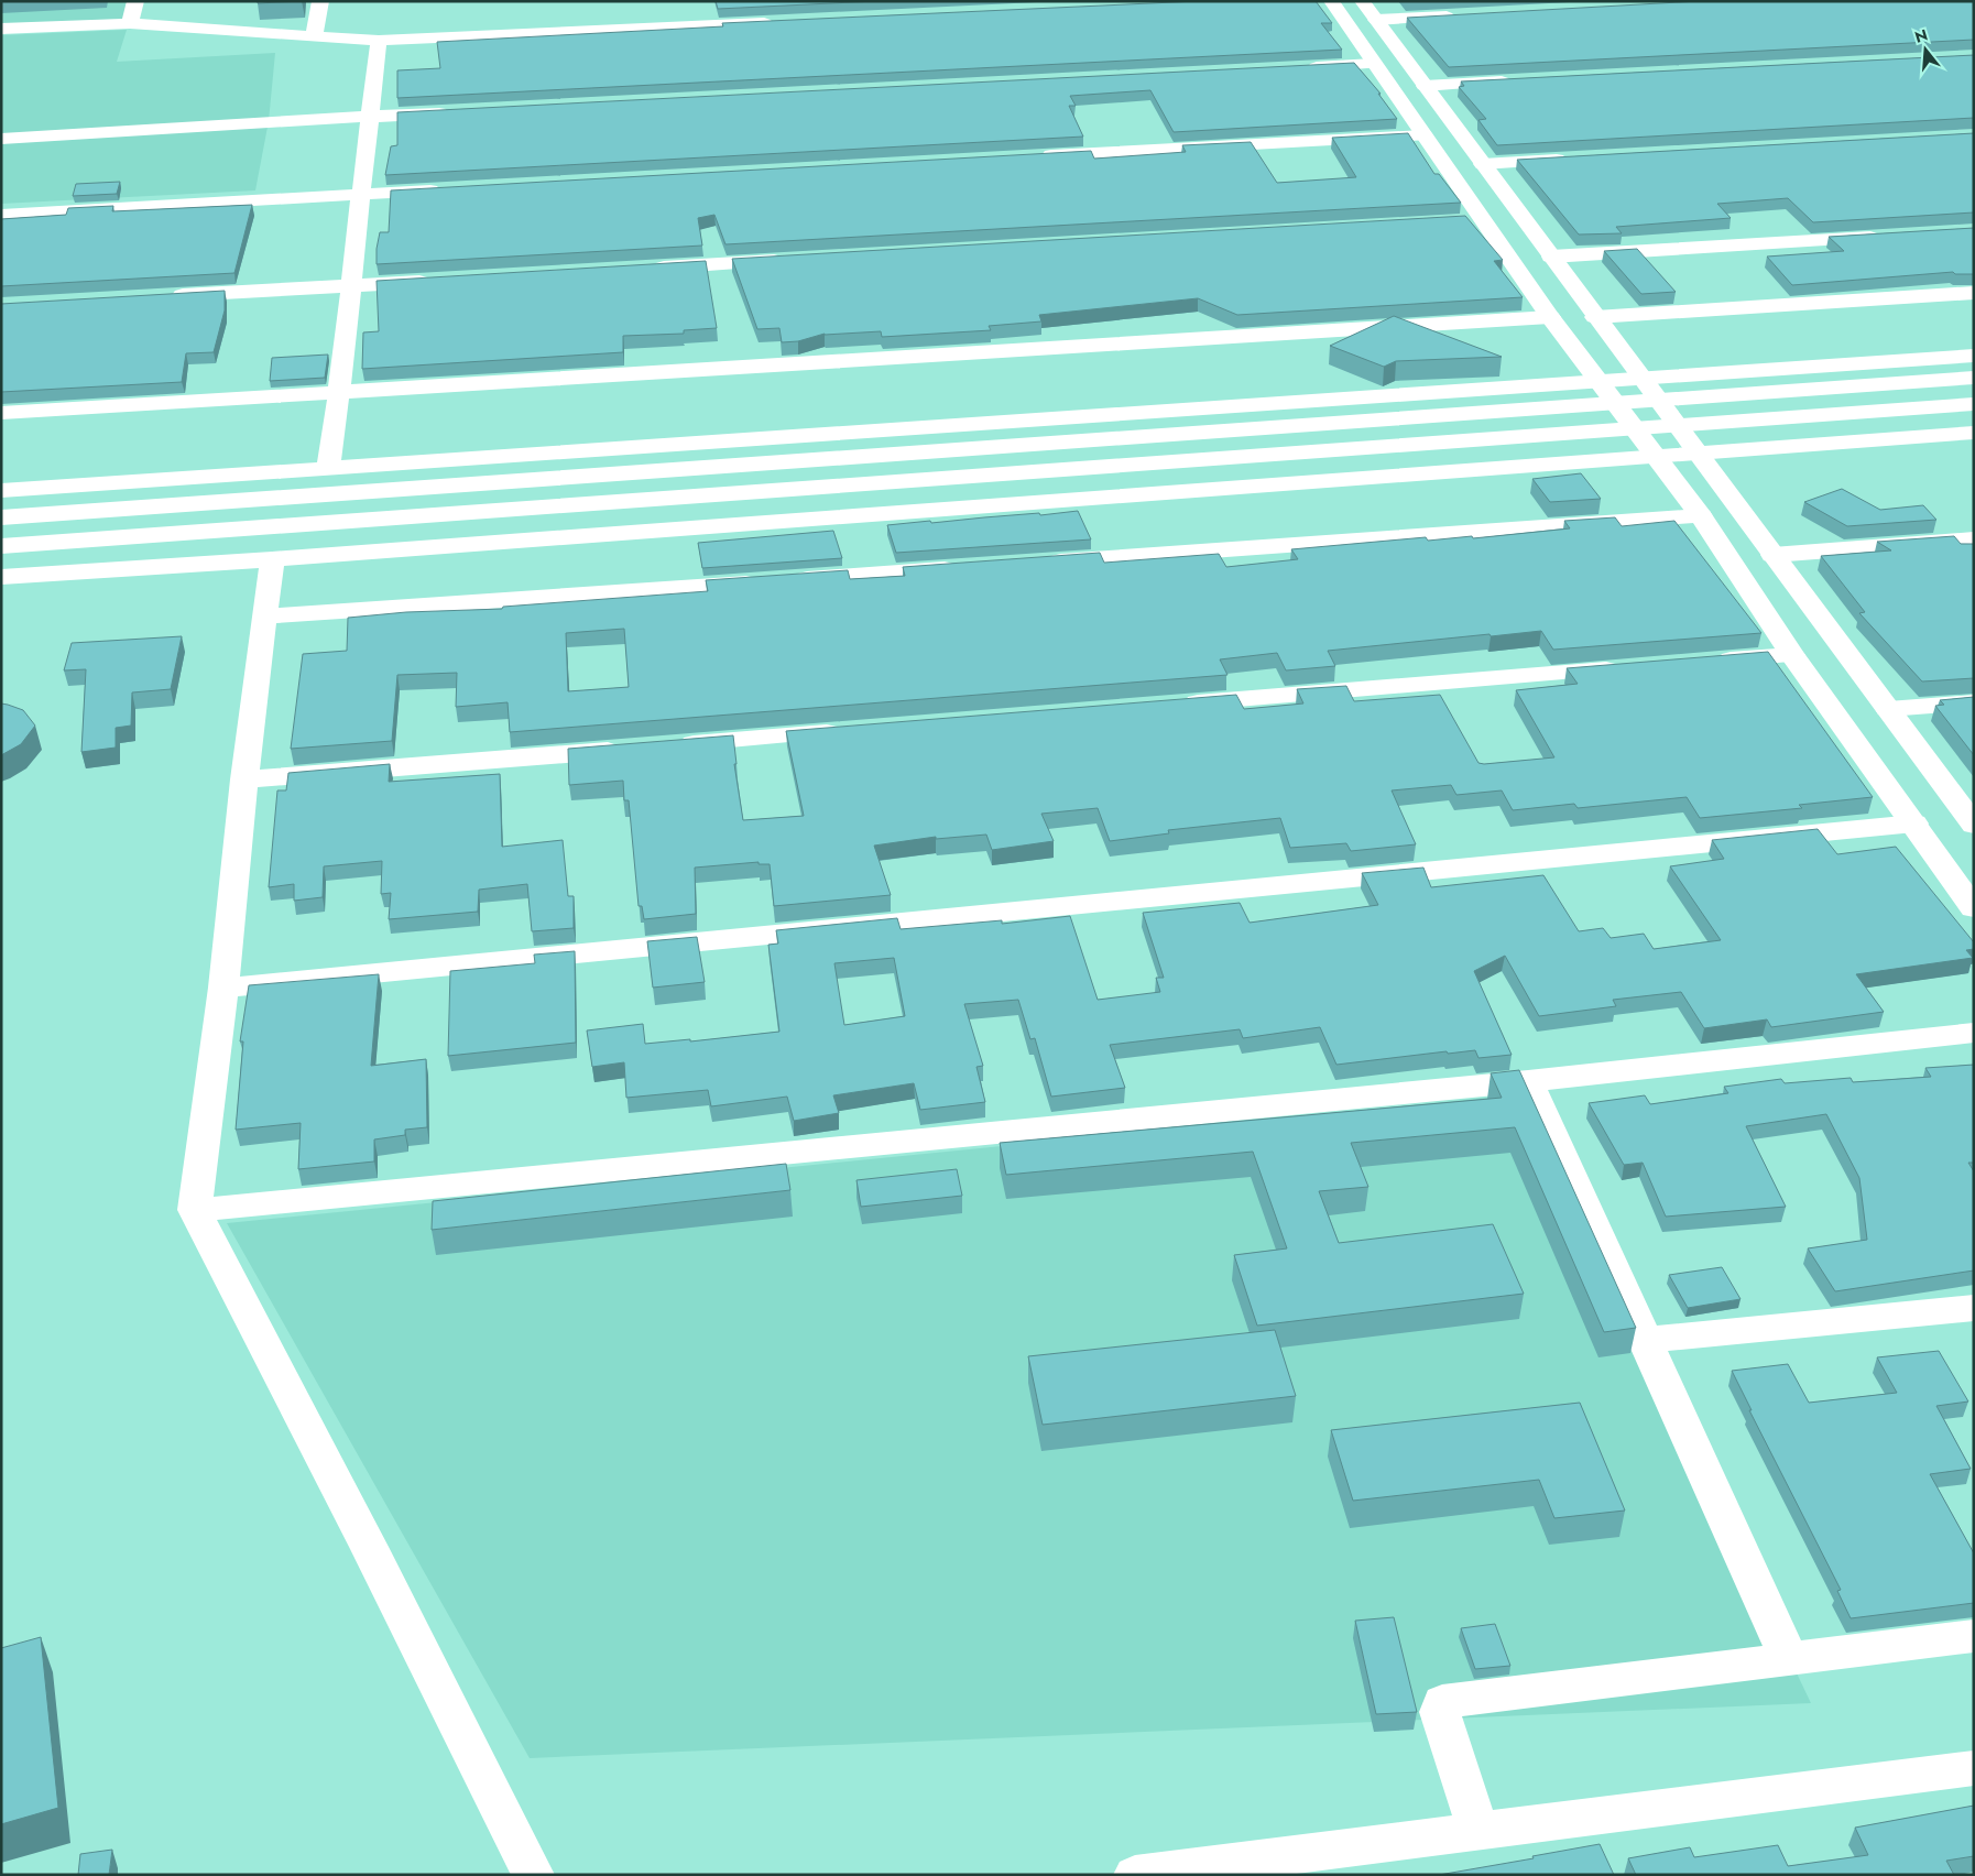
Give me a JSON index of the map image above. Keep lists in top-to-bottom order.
{
  "north": "top"
}
